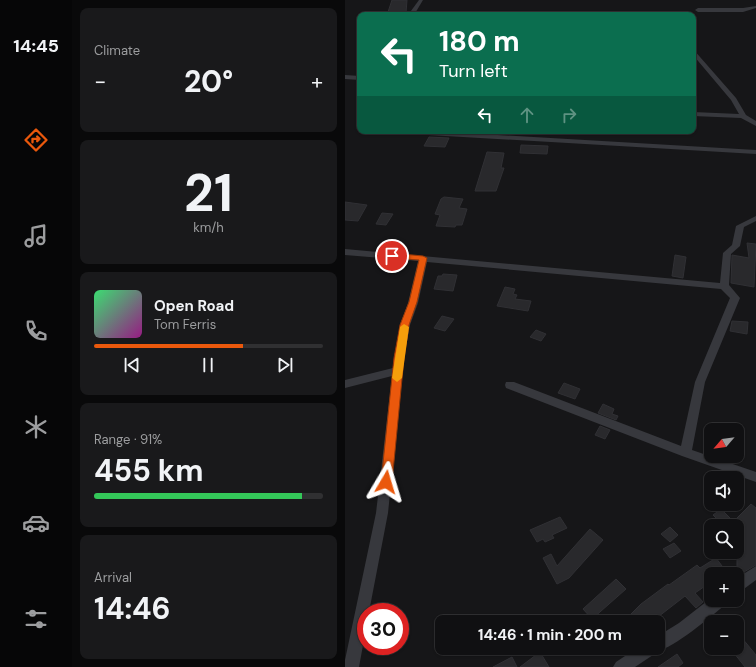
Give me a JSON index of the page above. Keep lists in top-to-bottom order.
{
  "north": "bottom left",
  "page": {
    "tabs": "14:45",
    "tile": [
      "Climate",
      ["21", "km/h"],
      ["Range · 91%", "455 km"],
      ["Arrival", "14:46"]
    ],
    "turn": ["180 m", "Turn left"],
    "heat": ["−", "20°", "+"],
    "song": ["Open Road", "Tom Ferris"],
    "map_buttons": ["+", "−"],
    "limit": "30",
    "trip": "14:46 · 1 min · 200 m"
  }
}
